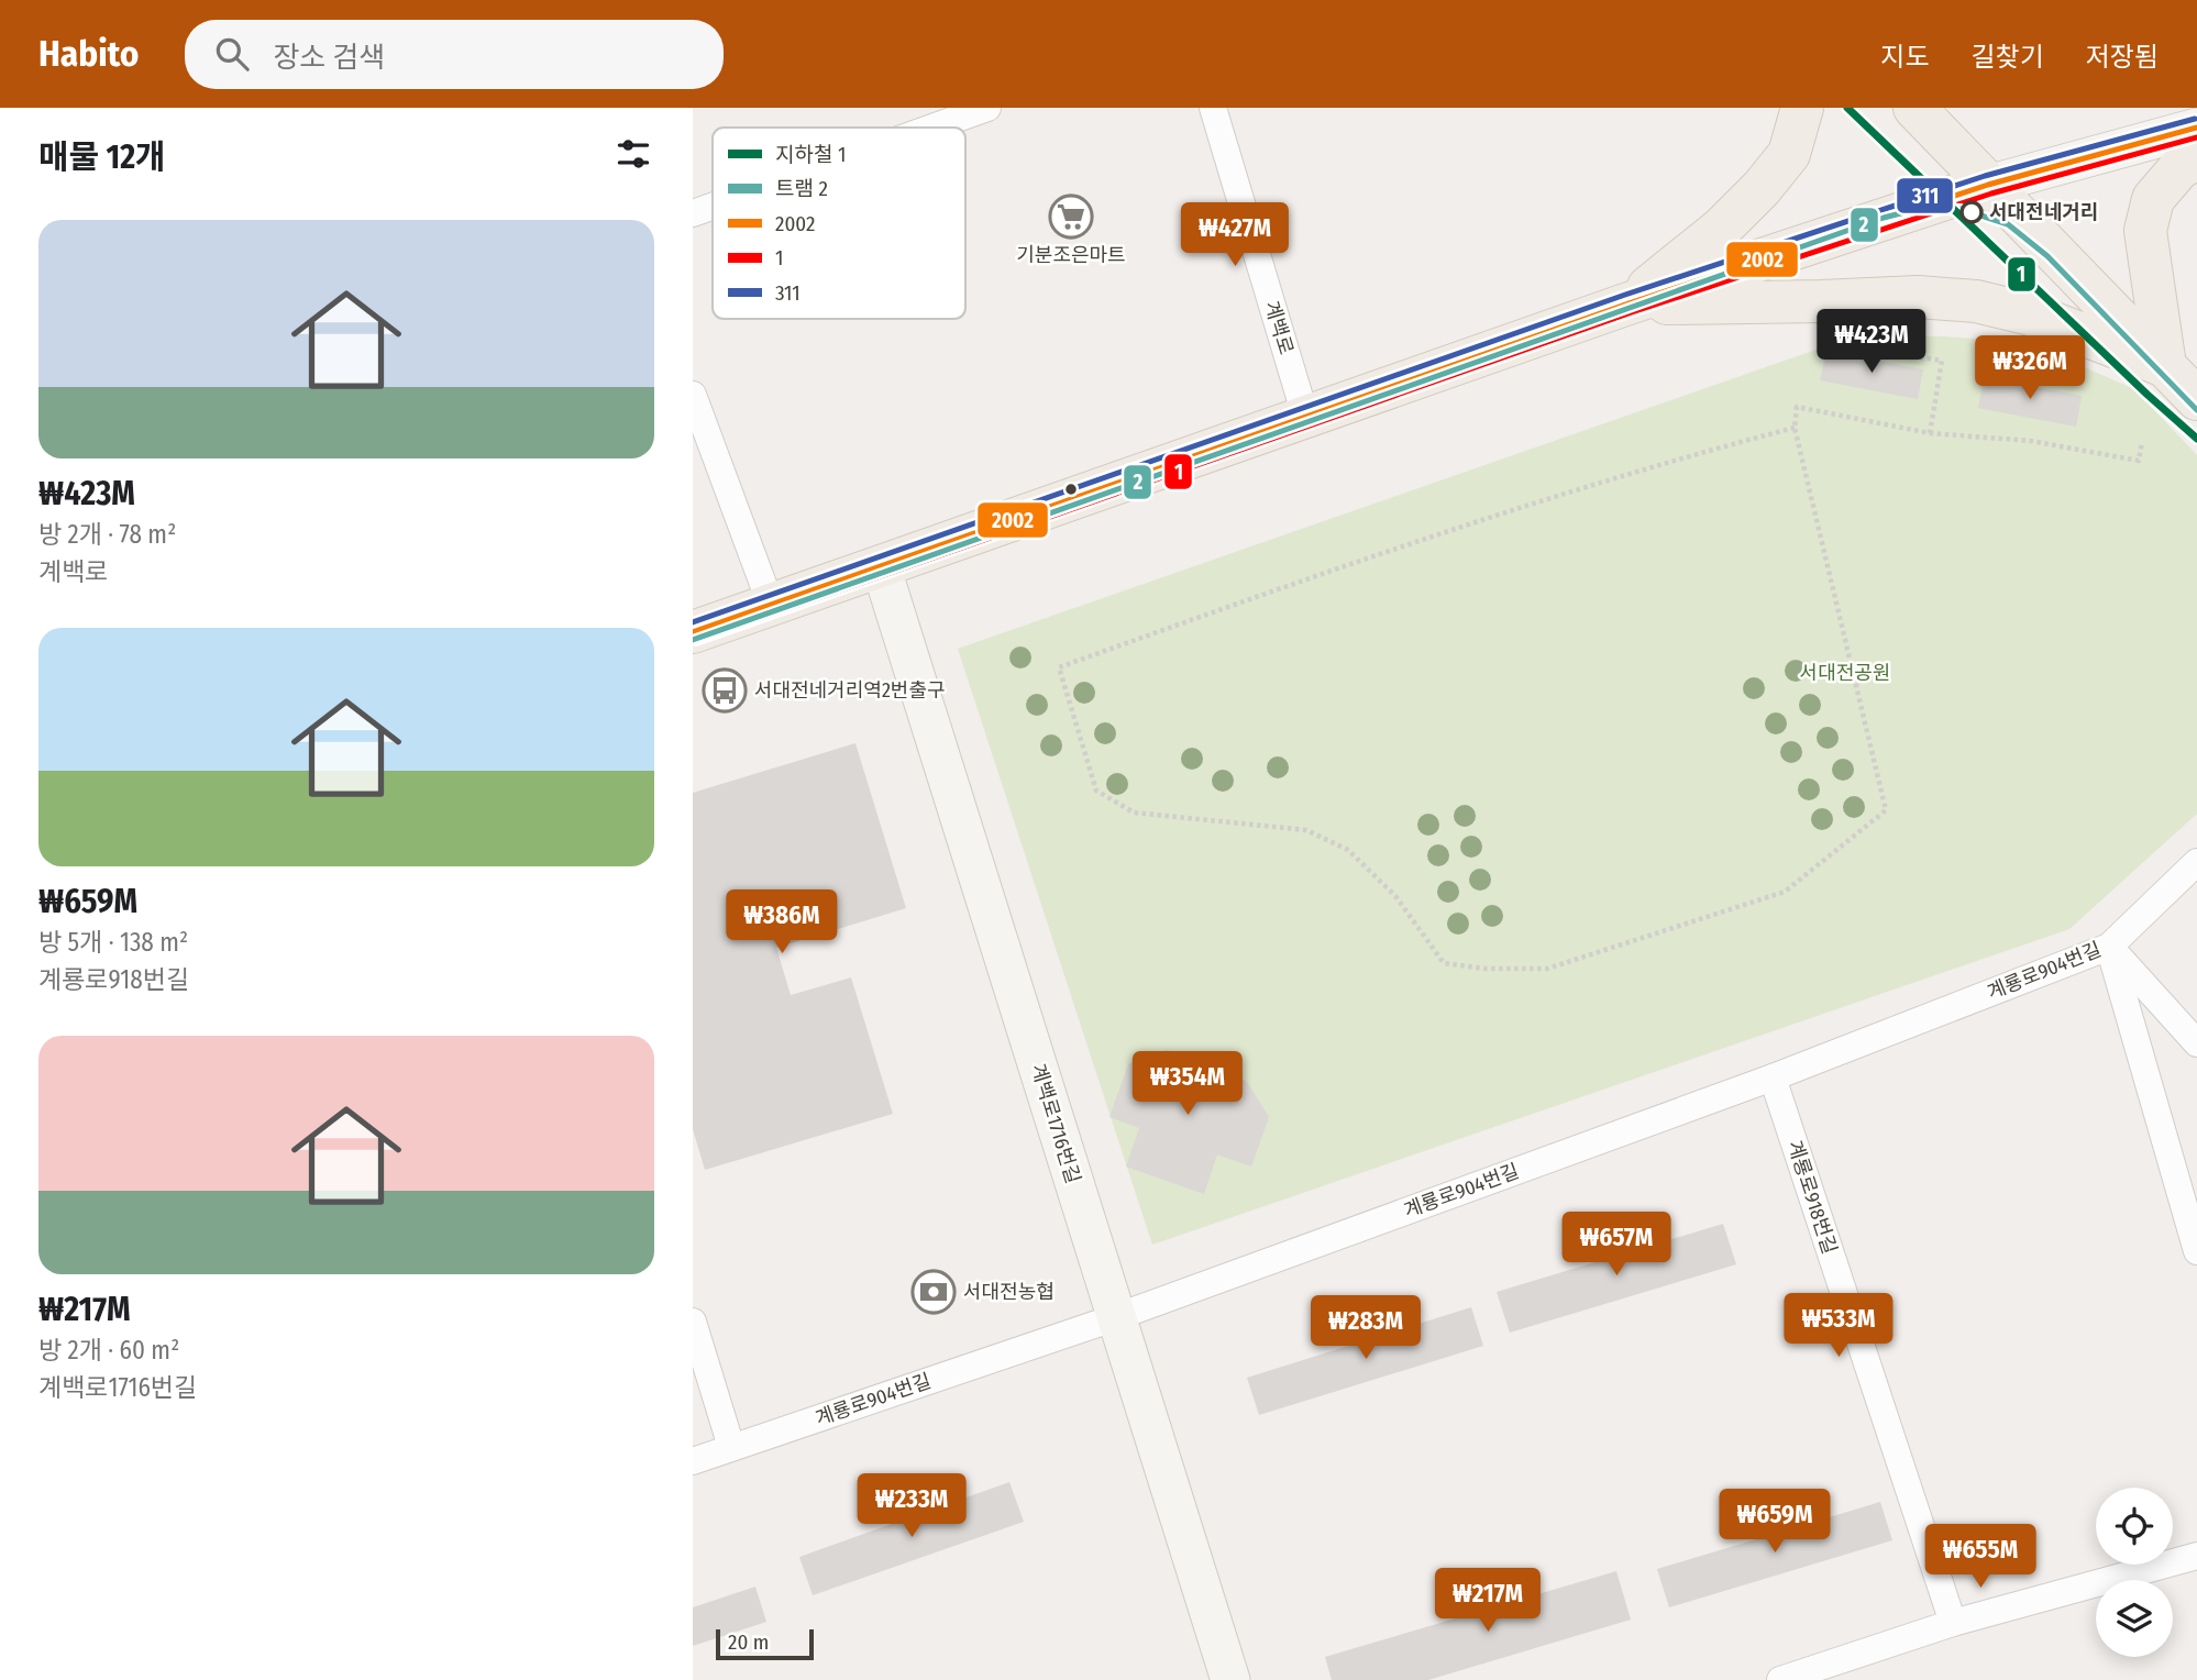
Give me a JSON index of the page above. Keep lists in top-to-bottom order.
{
  "streets": {
    "main road": ["계백로1716번길"],
    "street": ["계백로", "계룡로904번길", "계룡로918번길"]
  },
  "crossings": [
    ["계룡로904번길", "계백로1716번길"],
    ["계룡로904번길", "계룡로918번길"]
  ],
  "parks": ["서대전공원"],
  "places": {
    "other": ["서대전네거리"],
    "supermarket": ["기분조은마트"],
    "bus stop": ["서대전네거리역2번출구"],
    "bank": ["서대전농협"]
  },
  "lines": [
    "metro line 1",
    "transit line 311",
    "transit line 2002",
    "transit line 1",
    "tram line 2"
  ],
  "legend": [
    "지하철 1",
    "트램 2",
    "2002",
    "1",
    "311"
  ],
  "scale_bar": "20 m",
  "page": {
    "header": "Habito",
    "search": "장소 검색",
    "nav": ["지도", "길찾기", "저장됨"],
    "heading": "매물 12개",
    "list": [
      {
        "name": "₩423M",
        "note": "방 2개 · 78 m² · 계백로"
      },
      {
        "name": "₩659M",
        "note": "방 5개 · 138 m² · 계룡로918번길"
      },
      {
        "name": "₩217M",
        "note": "방 2개 · 60 m² · 계백로1716번길"
      }
    ],
    "price": [
      "₩427M",
      "₩423M",
      "₩326M",
      "₩386M",
      "₩354M",
      "₩657M",
      "₩533M",
      "₩283M",
      "₩233M",
      "₩659M",
      "₩655M",
      "₩217M"
    ],
    "scale": "20 m"
  }
}
